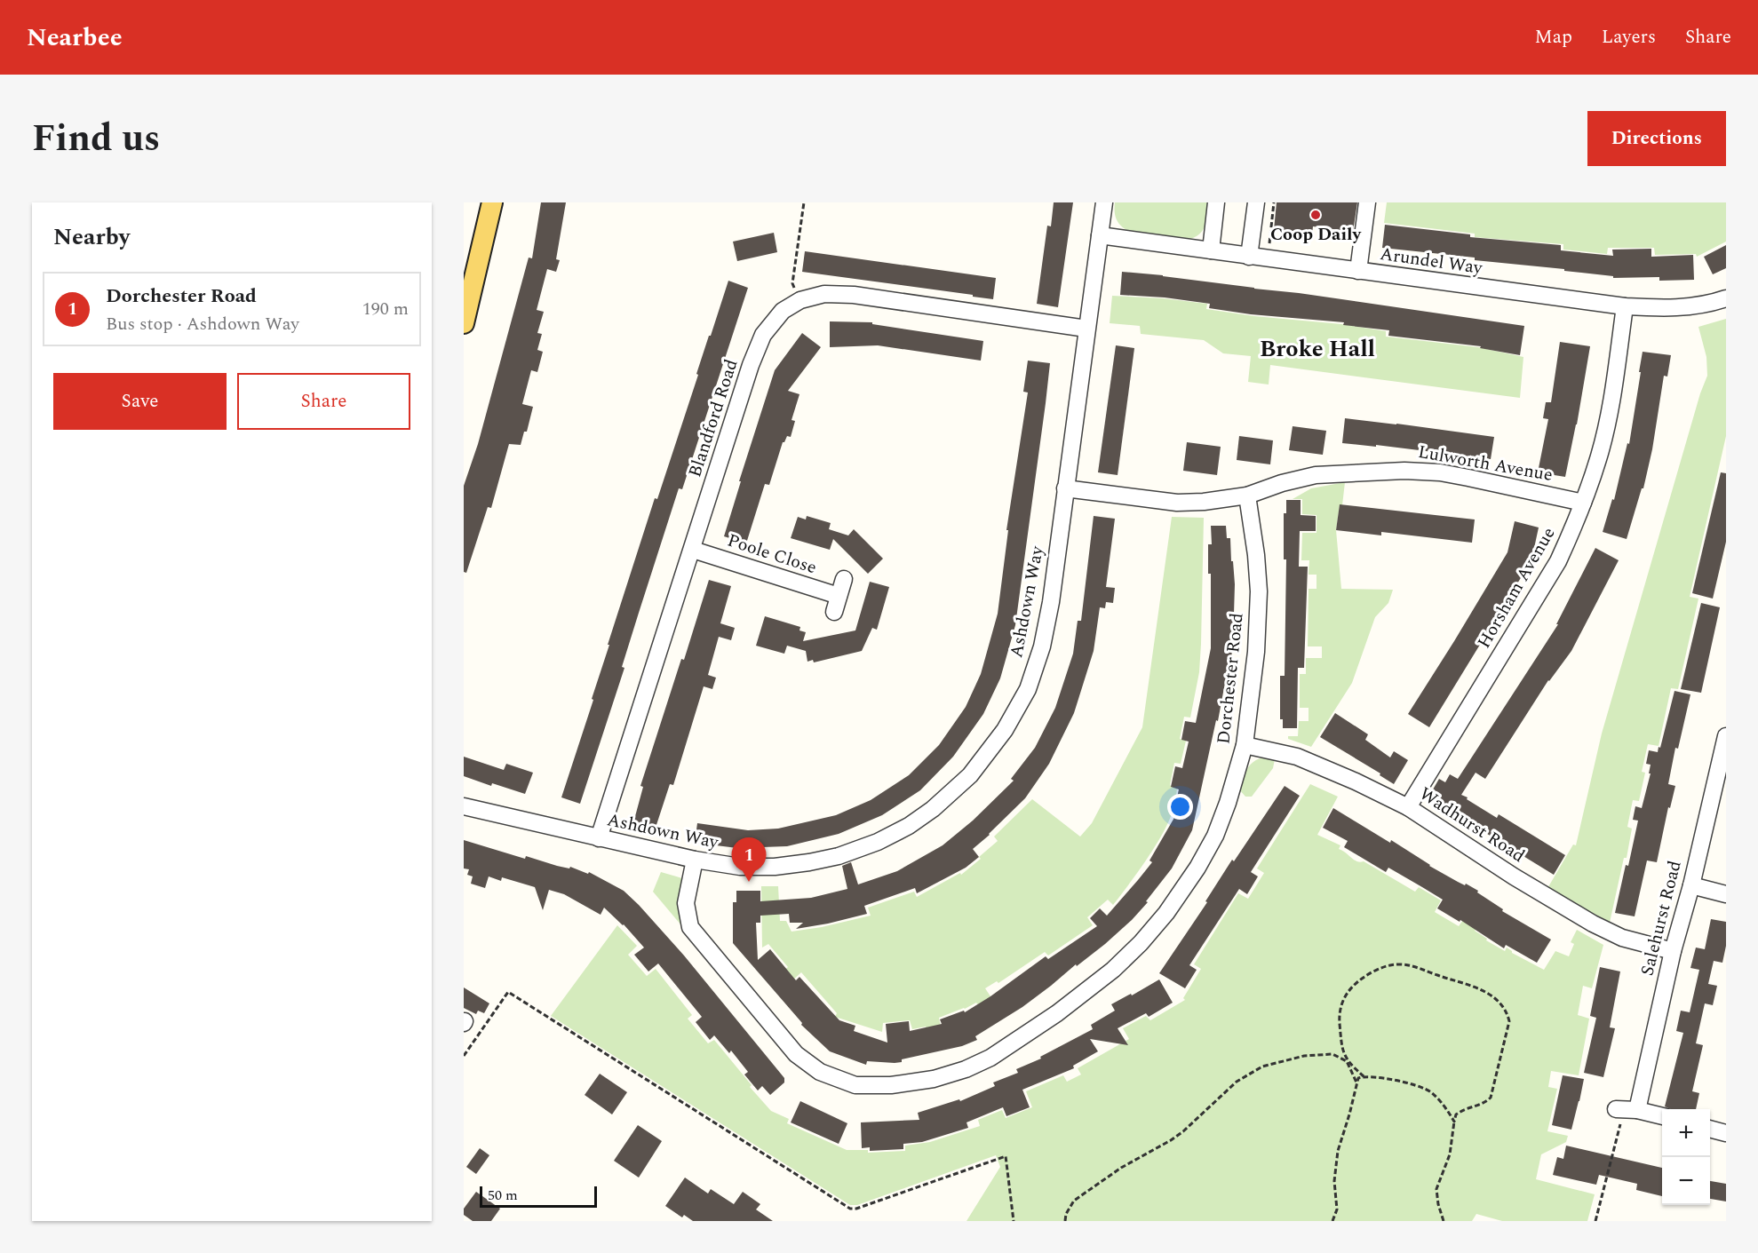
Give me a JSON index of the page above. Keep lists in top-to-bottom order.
{
  "streets": {
    "street": [
      "Arundel Way",
      "Blandford Road",
      "Lulworth Avenue",
      "Poole Close",
      "Horsham Avenue",
      "Ashdown Way",
      "Dorchester Road",
      "Wadhurst Road",
      "Salehurst Road"
    ]
  },
  "crossings": [
    ["Arundel Way", "Horsham Avenue"],
    ["Arundel Way", "Ashdown Way"],
    ["Blandford Road", "Poole Close"],
    ["Blandford Road", "Ashdown Way"],
    ["Lulworth Avenue", "Horsham Avenue"],
    ["Lulworth Avenue", "Ashdown Way"],
    ["Lulworth Avenue", "Dorchester Road"],
    ["Horsham Avenue", "Wadhurst Road"],
    ["Ashdown Way", "Dorchester Road"],
    ["Dorchester Road", "Wadhurst Road"],
    ["Wadhurst Road", "Salehurst Road"]
  ],
  "districts": ["Broke Hall"],
  "places": ["Coop Daily"],
  "scale_bar": "50 m",
  "page": {
    "header": "Nearbee",
    "nav": ["Map", "Layers", "Share"],
    "title": "Find us",
    "buttons": [
      "Directions",
      ["Save", "Share"]
    ],
    "heading": "Nearby",
    "list": [
      {
        "mark": "1",
        "name": "Dorchester Road",
        "note": "Bus stop · Ashdown Way",
        "value": "190 m"
      }
    ],
    "pins": "1",
    "map_buttons": ["+", "−"],
    "scale": "50 m"
  }
}
